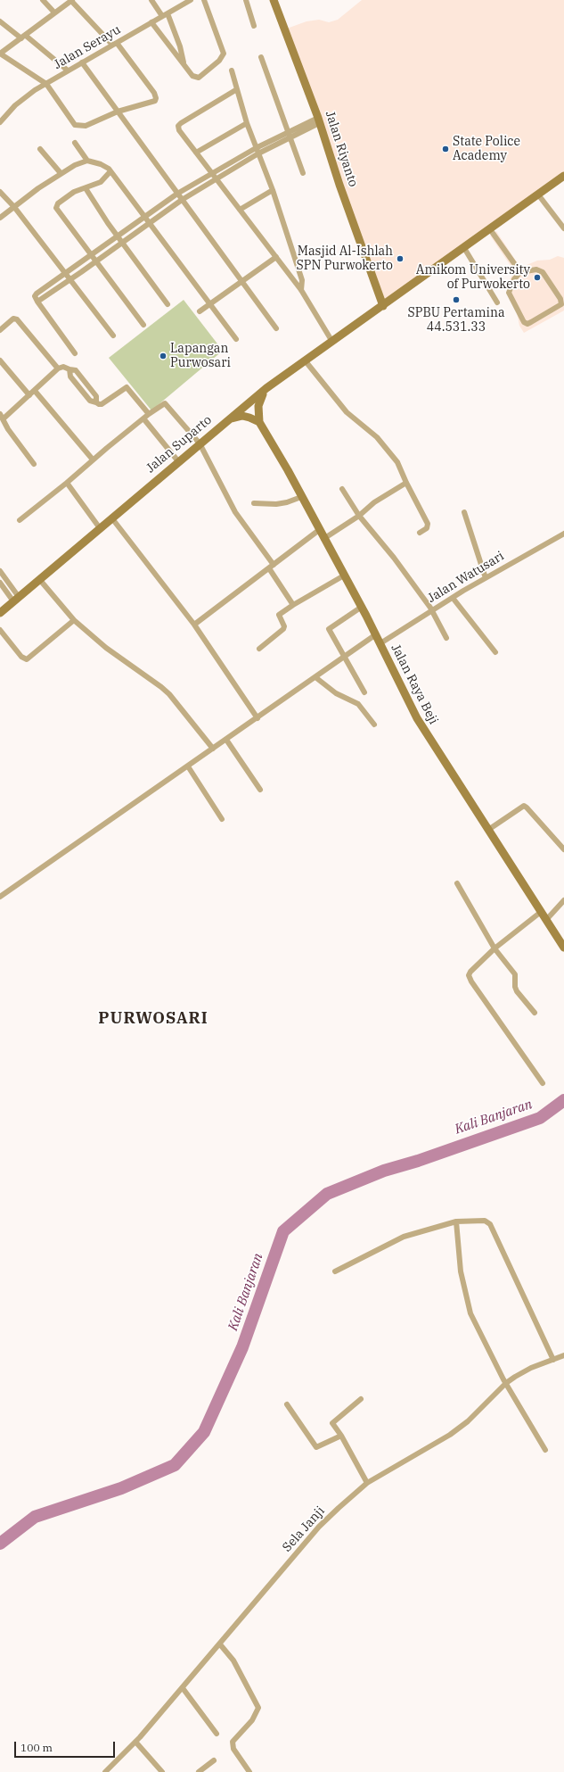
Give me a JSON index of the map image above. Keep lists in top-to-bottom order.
{
  "streets": {
    "street": [
      "Jalan Serayu",
      "Jalan Riyanto",
      "Jalan Suparto",
      "Jalan Watusari",
      "Jalan Raya Beji",
      "Sela Janji"
    ]
  },
  "crossings": [
    ["Jalan Riyanto", "Jalan Suparto"],
    ["Jalan Watusari", "Jalan Raya Beji"]
  ],
  "districts": ["PURWOSARI"],
  "water": ["Kali Banjaran"],
  "places": [
    "State Police Academy",
    "Masjid Al-Ishlah SPN Purwokerto",
    "Amikom University of Purwokerto",
    "SPBU Pertamina 44.531.33",
    "Lapangan Purwosari"
  ],
  "scale_bar": "100 m"
}
